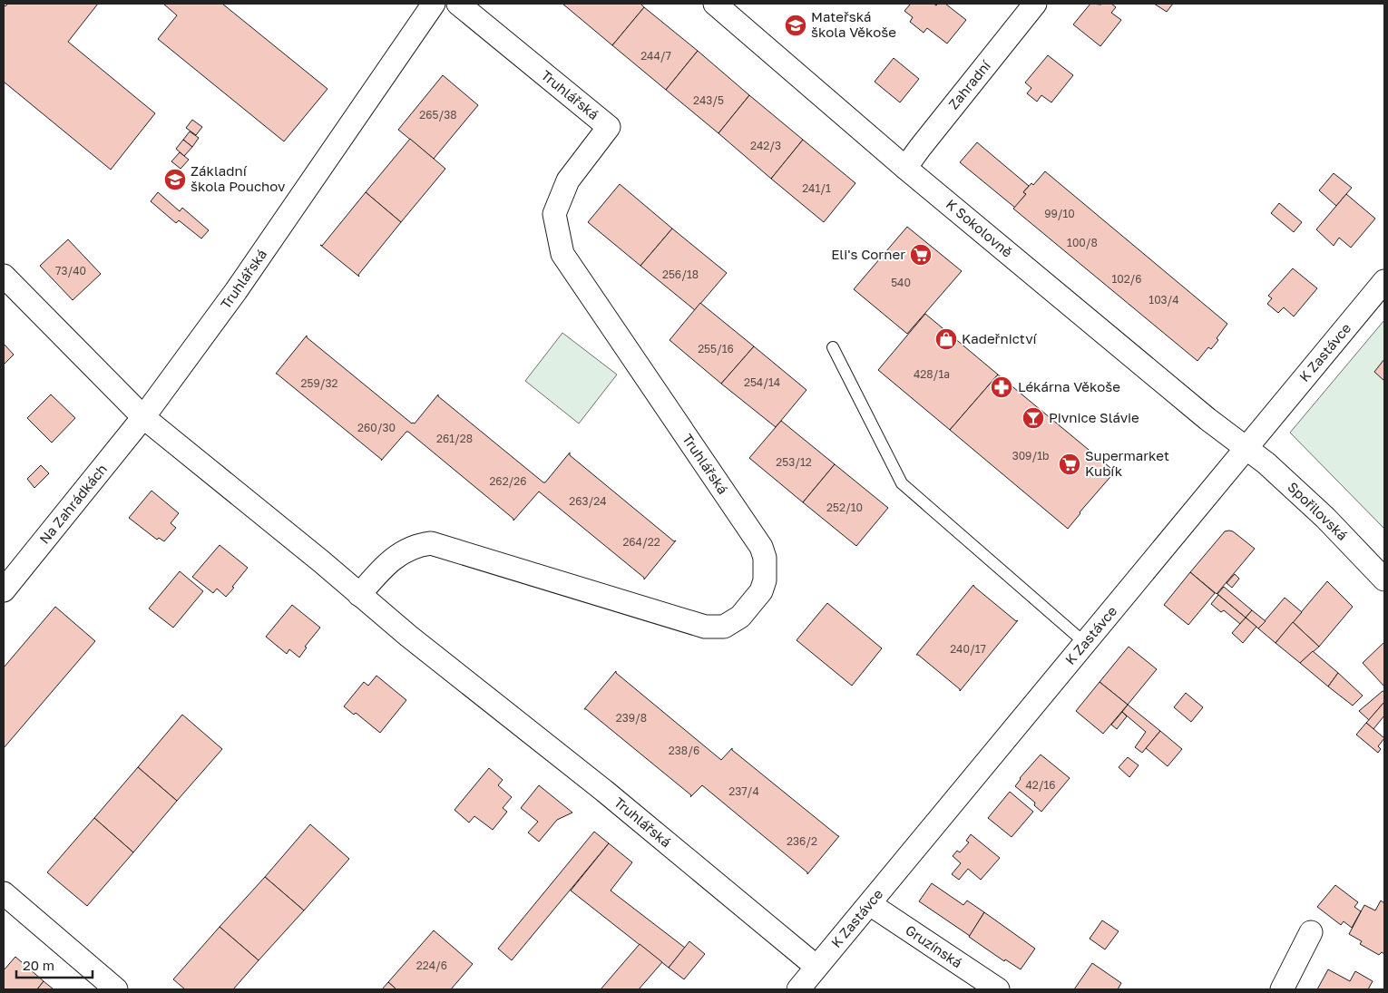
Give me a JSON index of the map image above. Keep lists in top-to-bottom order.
{
  "streets": {
    "street": [
      "Zahradní",
      "Truhlářská",
      "K Sokolovně",
      "K Zastávce",
      "Na Zahrádkách",
      "Spořilovská",
      "Gruzínská"
    ]
  },
  "crossings": [
    ["Zahradní", "K Sokolovně"],
    ["Truhlářská", "K Zastávce"],
    ["Truhlářská", "Na Zahrádkách"],
    ["K Sokolovně", "K Zastávce"],
    ["K Sokolovně", "Spořilovská"],
    ["K Zastávce", "Spořilovská"],
    ["K Zastávce", "Gruzínská"]
  ],
  "places": {
    "school or university": ["Mateřská škola Věkoše", "Základní škola Pouchov"],
    "supermarket": ["Eli's Corner", "Supermarket Kubík"],
    "shop": ["Kadeřnictví"],
    "pharmacy": ["Lékárna Věkoše"],
    "bar": ["Pivnice Slávie"]
  },
  "house_numbers": [
    "244/7",
    "243/5",
    "265/38",
    "242/3",
    "241/1",
    "99/10",
    "100/8",
    "73/40",
    "256/18",
    "102/6",
    "540",
    "103/4",
    "255/16",
    "428/1a",
    "254/14",
    "259/32",
    "260/30",
    "261/28",
    "309/1b",
    "253/12",
    "262/26",
    "263/24",
    "252/10",
    "264/22",
    "240/17",
    "239/8",
    "238/6",
    "42/16",
    "237/4",
    "236/2",
    "224/6"
  ],
  "scale_bar": "20 m"
}
